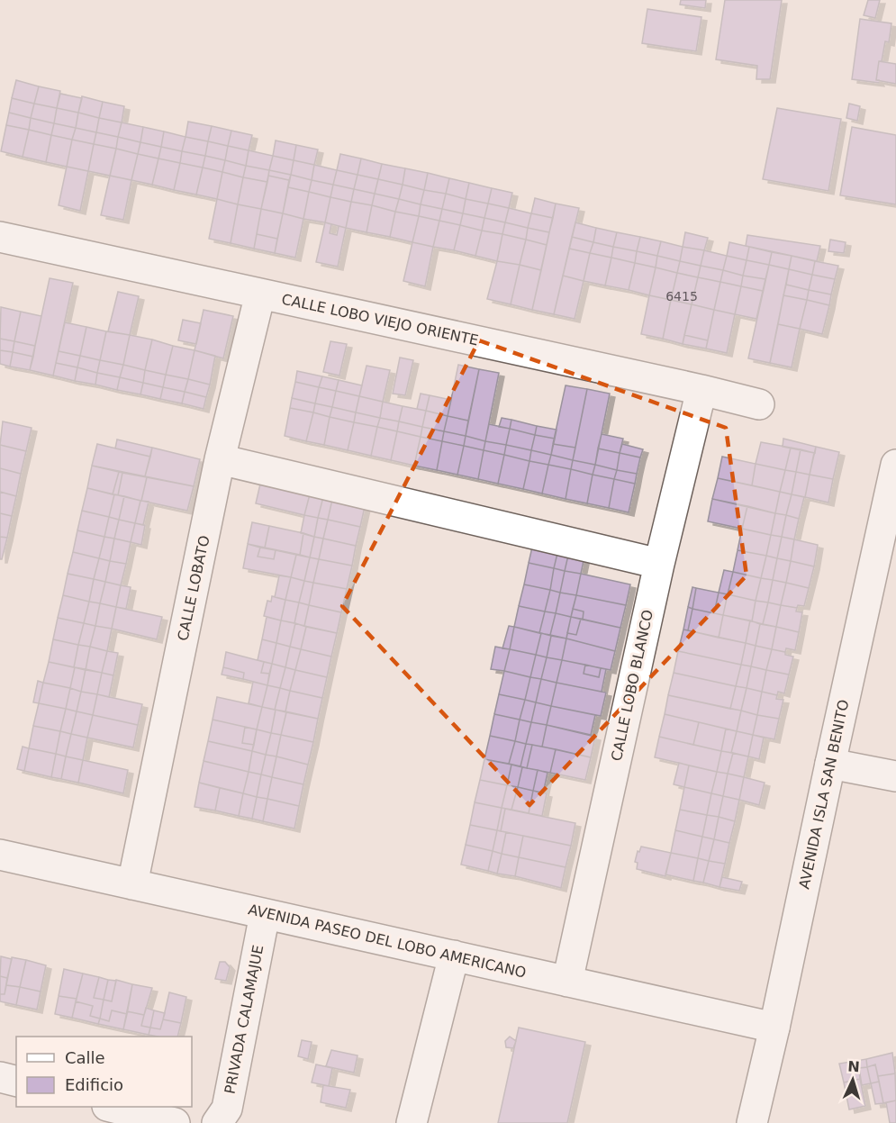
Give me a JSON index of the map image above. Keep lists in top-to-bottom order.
{
  "streets": {
    "street": [
      "CALLE LOBO VIEJO ORIENTE",
      "CALLE LOBATO",
      "CALLE LOBO BLANCO",
      "AVENIDA ISLA SAN BENITO",
      "AVENIDA PASEO DEL LOBO AMERICANO",
      "PRIVADA CALAMAJUE"
    ]
  },
  "crossings": [
    ["CALLE LOBO VIEJO ORIENTE", "CALLE LOBATO"],
    ["CALLE LOBO VIEJO ORIENTE", "CALLE LOBO BLANCO"],
    ["CALLE LOBATO", "AVENIDA PASEO DEL LOBO AMERICANO"],
    ["CALLE LOBO BLANCO", "AVENIDA PASEO DEL LOBO AMERICANO"],
    ["AVENIDA ISLA SAN BENITO", "AVENIDA PASEO DEL LOBO AMERICANO"],
    ["AVENIDA PASEO DEL LOBO AMERICANO", "PRIVADA CALAMAJUE"]
  ],
  "house_numbers": ["6415"],
  "legend": ["Calle", "Edificio"],
  "north": "top"
}
